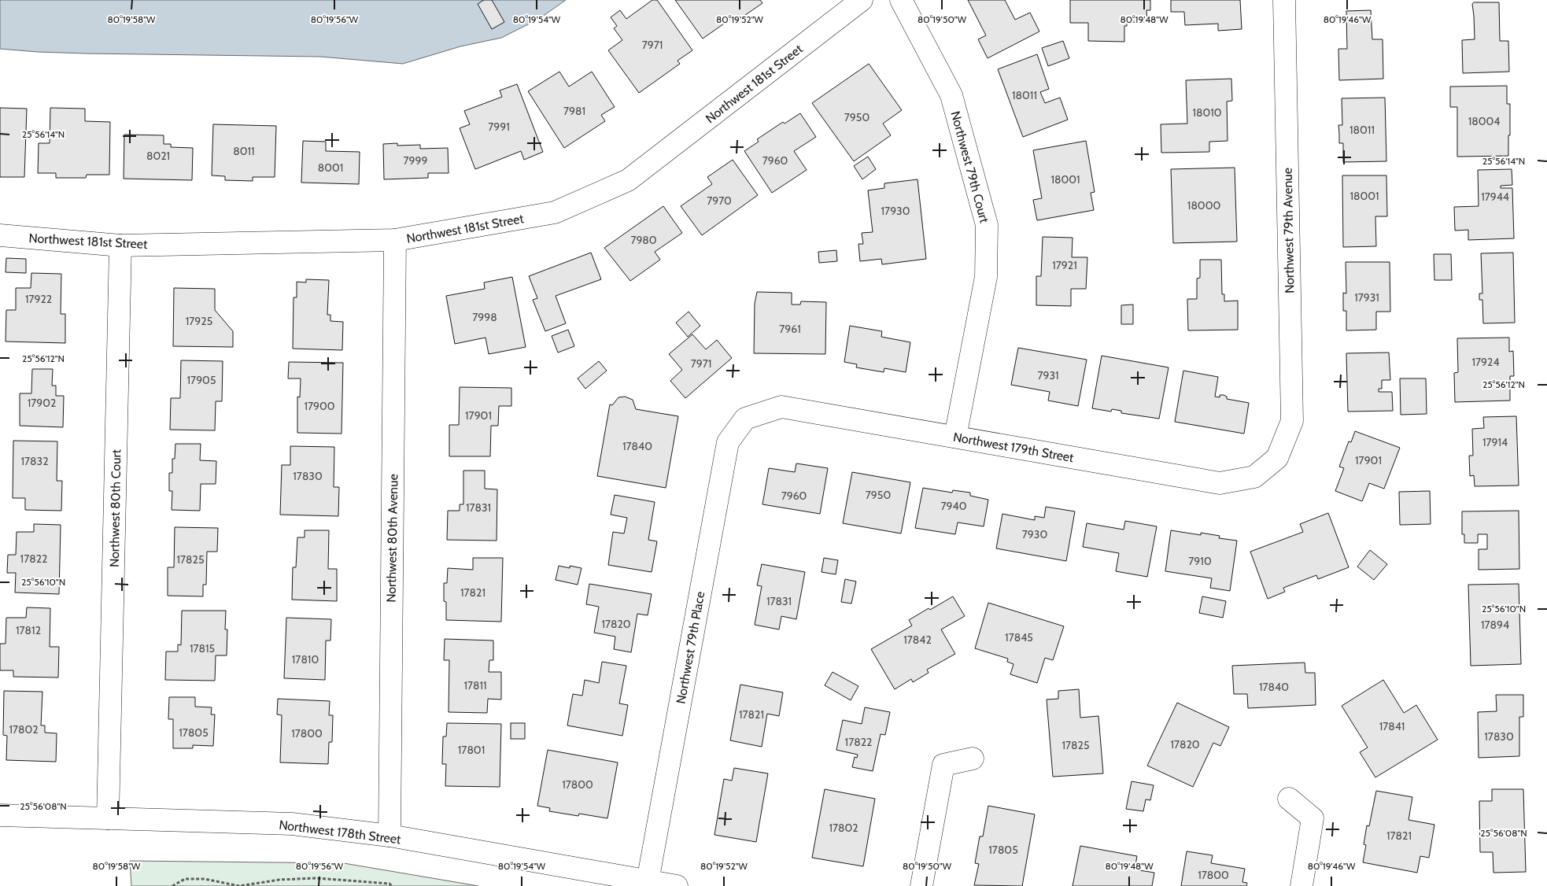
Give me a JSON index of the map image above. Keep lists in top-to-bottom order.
{
  "streets": {
    "street": [
      "Northwest 181st Street",
      "Northwest 79th Court",
      "Northwest 79th Avenue",
      "Northwest 179th Street",
      "Northwest 80th Court",
      "Northwest 80th Avenue",
      "Northwest 79th Place",
      "Northwest 178th Street"
    ]
  },
  "crossings": [
    ["Northwest 181st Street", "Northwest 80th Court"],
    ["Northwest 181st Street", "Northwest 80th Avenue"],
    ["Northwest 79th Court", "Northwest 179th Street"],
    ["Northwest 79th Avenue", "Northwest 179th Street"],
    ["Northwest 179th Street", "Northwest 79th Place"],
    ["Northwest 80th Court", "Northwest 178th Street"],
    ["Northwest 80th Avenue", "Northwest 178th Street"],
    ["Northwest 79th Place", "Northwest 178th Street"]
  ],
  "house_numbers": [
    "7971",
    "18011",
    "7981",
    "18010",
    "7950",
    "18004",
    "7991",
    "18011",
    "8011",
    "8021",
    "7999",
    "7960",
    "8001",
    "18001",
    "18001",
    "17944",
    "7970",
    "18000",
    "17930",
    "7980",
    "17921",
    "17931",
    "17922",
    "7998",
    "17925",
    "7961",
    "17924",
    "7971",
    "7931",
    "17905",
    "17902",
    "17900",
    "17901",
    "17914",
    "17840",
    "17901",
    "17832",
    "17830",
    "7950",
    "7960",
    "7940",
    "17831",
    "7930",
    "17822",
    "17825",
    "7910",
    "17821",
    "17831",
    "17820",
    "17894",
    "17812",
    "17845",
    "17842",
    "17815",
    "17810",
    "17811",
    "17840",
    "17821",
    "17841",
    "17802",
    "17805",
    "17800",
    "17830",
    "17822",
    "17820",
    "17825",
    "17801",
    "17800",
    "17802",
    "17821",
    "17805",
    "17800"
  ],
  "coordinates": [
    "80°19'58\"W",
    "80°19'56\"W",
    "80°19'54\"W",
    "80°19'52\"W",
    "80°19'50\"W",
    "80°19'48\"W",
    "80°19'46\"W",
    "25°56'14\"N",
    "25°56'12\"N",
    "25°56'10\"N",
    "25°56'08\"N"
  ]
}
